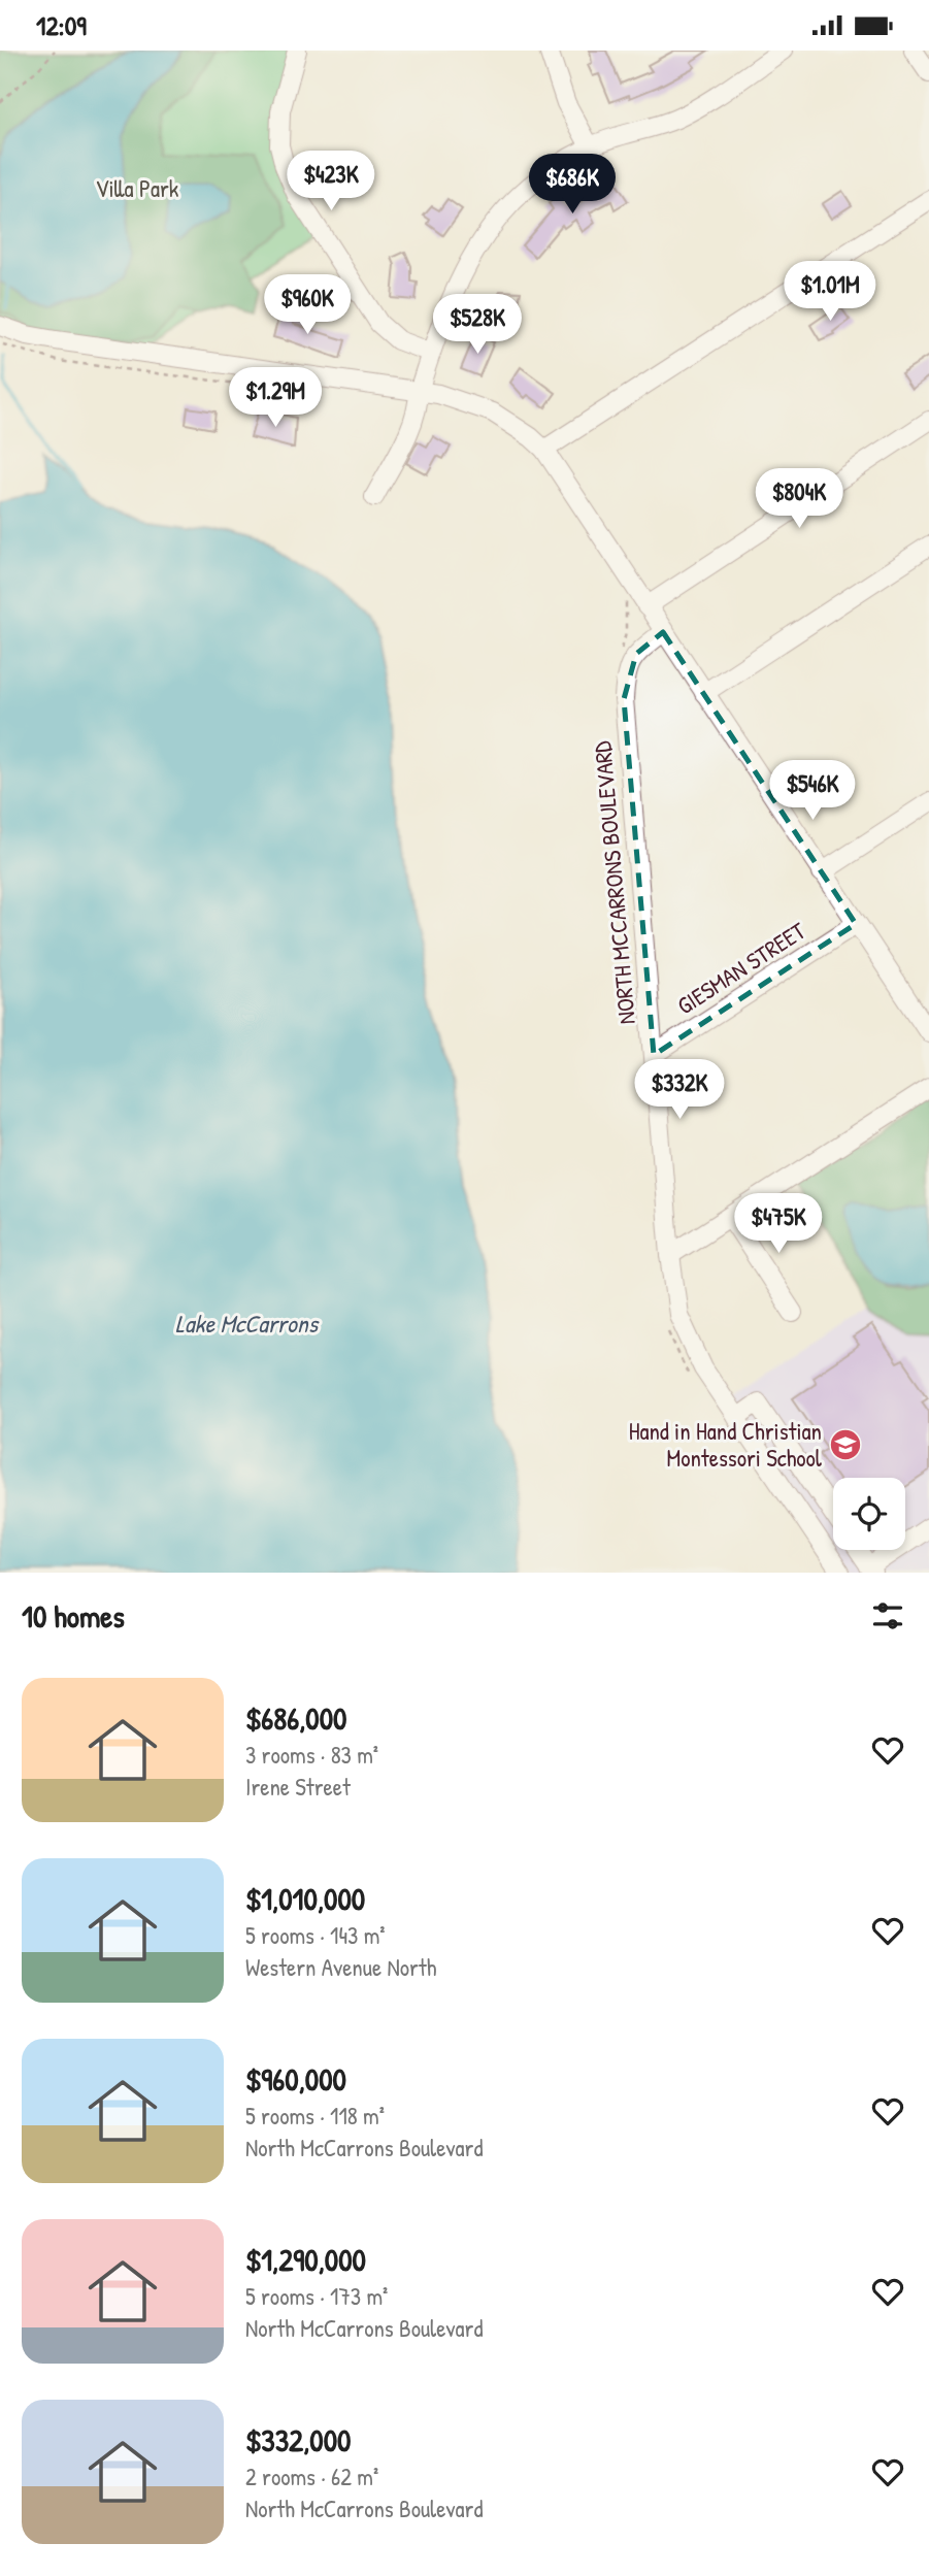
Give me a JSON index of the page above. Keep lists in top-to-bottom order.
{
  "streets": {
    "street": ["NORTH MCCARRONS BOULEVARD", "GIESMAN STREET"]
  },
  "crossings": [
    ["NORTH MCCARRONS BOULEVARD", "GIESMAN STREET"]
  ],
  "water": ["Lake McCarrons"],
  "parks": ["Villa Park"],
  "places": {
    "school or university": ["Hand in Hand Christian Montessori School"]
  },
  "page": {
    "status": "12:09",
    "price": [
      "$423K",
      "$686K",
      "$1.01M",
      "$960K",
      "$528K",
      "$1.29M",
      "$804K",
      "$546K",
      "$332K",
      "$475K"
    ],
    "heading": "10 homes",
    "list": [
      {
        "name": "$686,000",
        "note": "3 rooms · 83 m² · Irene Street"
      },
      {
        "name": "$1,010,000",
        "note": "5 rooms · 143 m² · Western Avenue North"
      },
      {
        "name": "$960,000",
        "note": "5 rooms · 118 m² · North McCarrons Boulevard"
      },
      {
        "name": "$1,290,000",
        "note": "5 rooms · 173 m² · North McCarrons Boulevard"
      },
      {
        "name": "$332,000",
        "note": "2 rooms · 62 m² · North McCarrons Boulevard"
      }
    ]
  }
}
